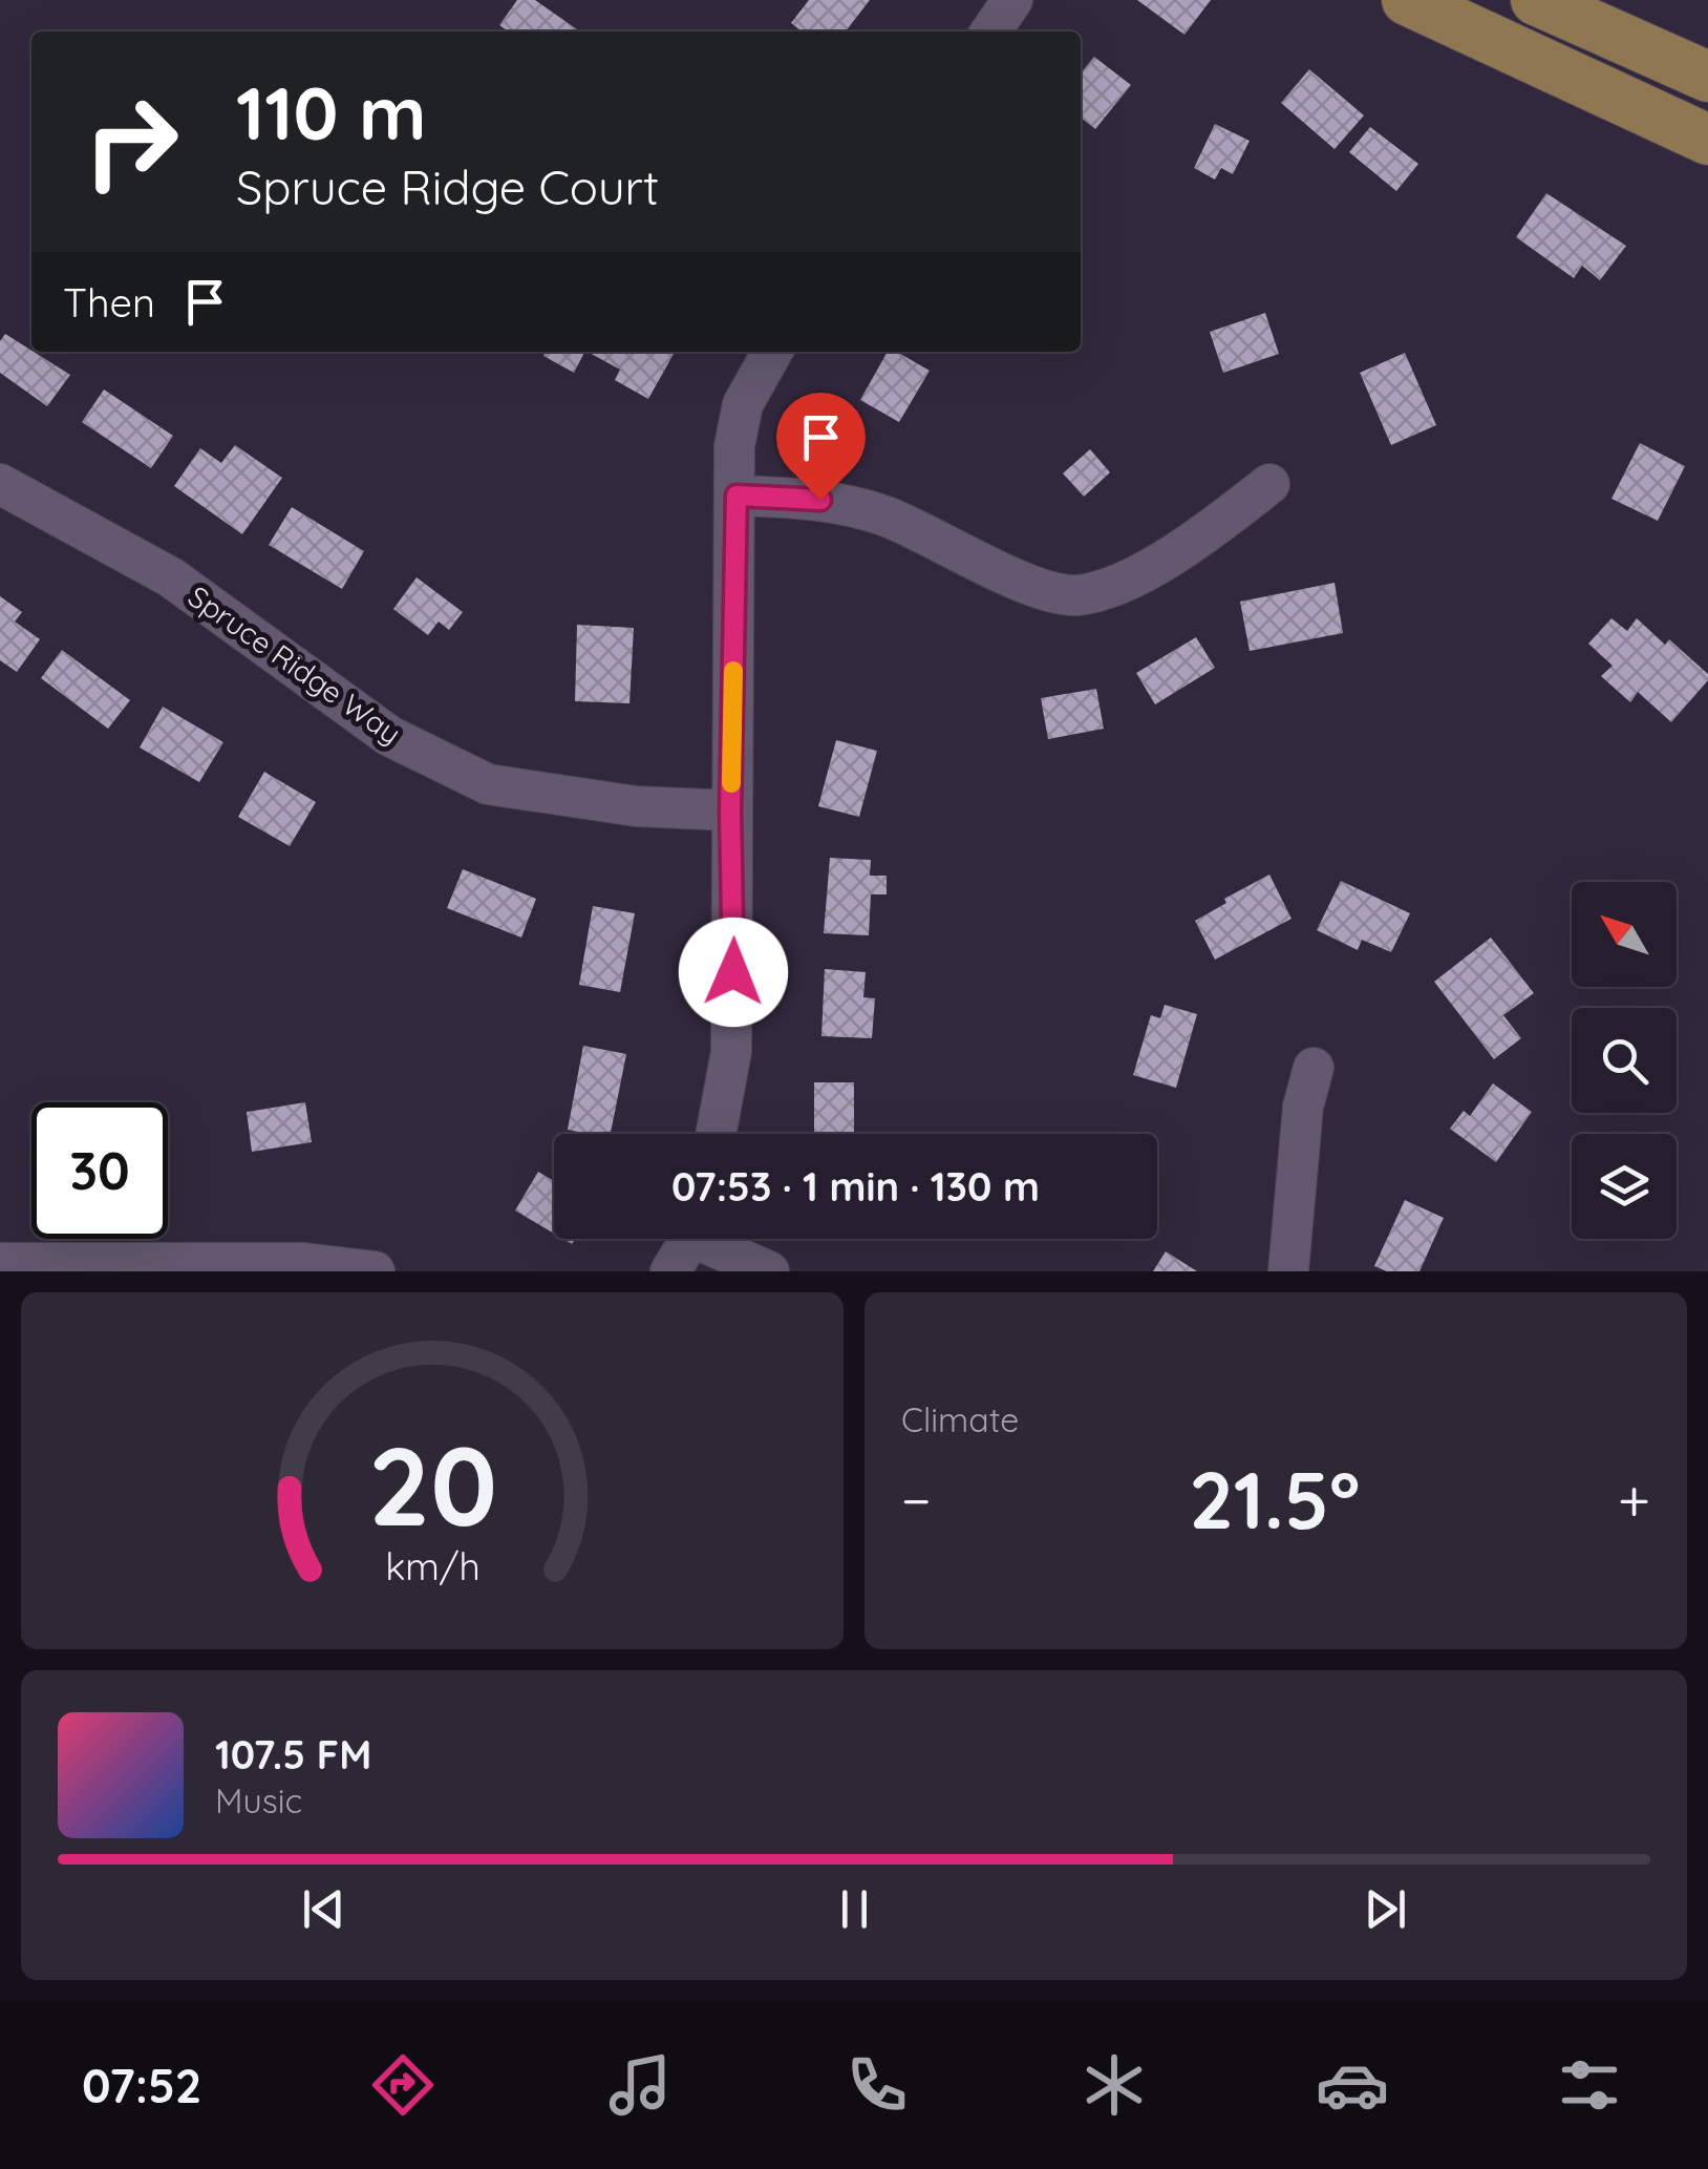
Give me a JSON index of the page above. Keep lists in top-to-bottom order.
{
  "streets": {
    "street": ["Spruce Ridge Way"]
  },
  "north": "top left",
  "page": {
    "turn": ["110 m", "Spruce Ridge Court"],
    "then": "Then",
    "limit": "30",
    "trip": "07:53 · 1 min · 130 m",
    "tile": "Climate",
    "heat": ["−", "21.5°", "+"],
    "song": ["107.5 FM", "Music"],
    "tabs": "07:52",
    "gauge": ["20", "km/h"]
  }
}
